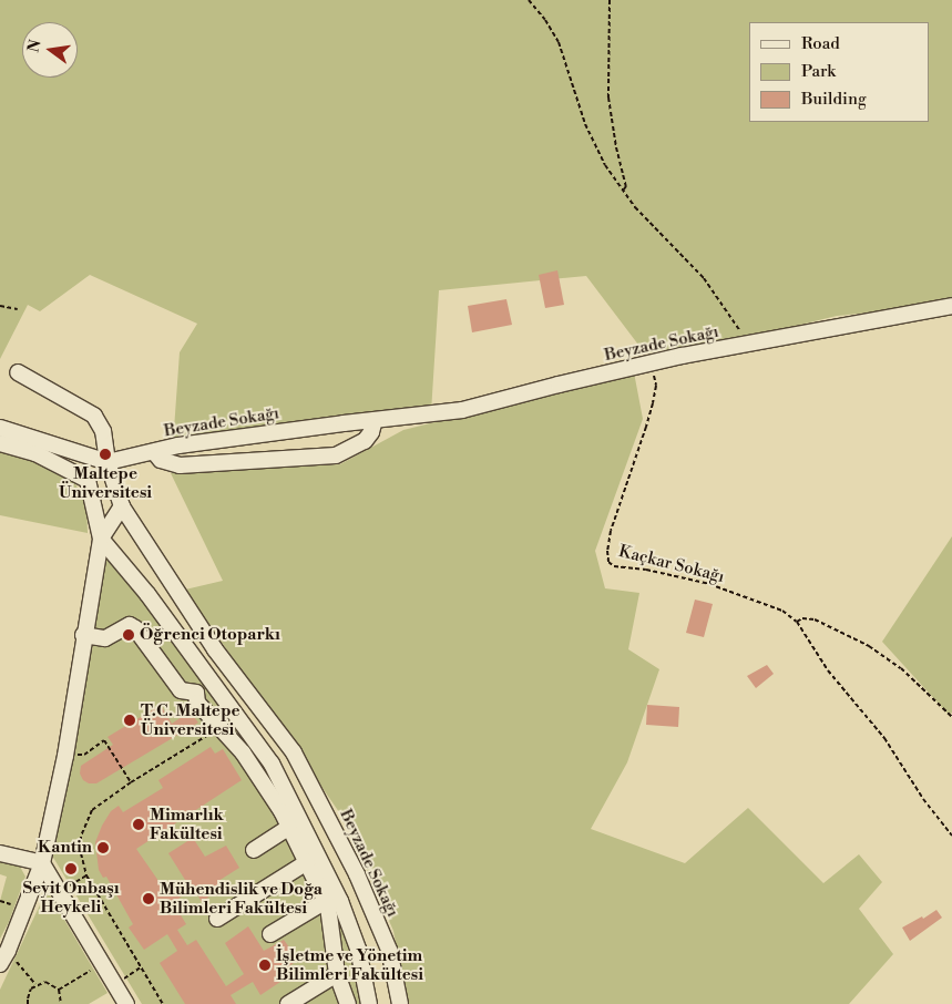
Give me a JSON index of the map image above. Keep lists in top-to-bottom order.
{
  "streets": {
    "street": ["Beyzade Sokağı"],
    "path": ["Kaçkar Sokağı"]
  },
  "crossings": [
    ["Beyzade Sokağı", "Kaçkar Sokağı"]
  ],
  "places": [
    "Maltepe Üniversitesi",
    "Öğrenci Otoparkı",
    "T.C. Maltepe Üniversitesi",
    "Mimarlık Fakültesi",
    "Kantin",
    "Seyit Onbaşı Heykeli",
    "Mühendislik ve Doğa Bilimleri Fakültesi",
    "İşletme ve Yönetim Bilimleri Fakültesi"
  ],
  "legend": ["Road", "Park", "Building"],
  "north": "left"
}
